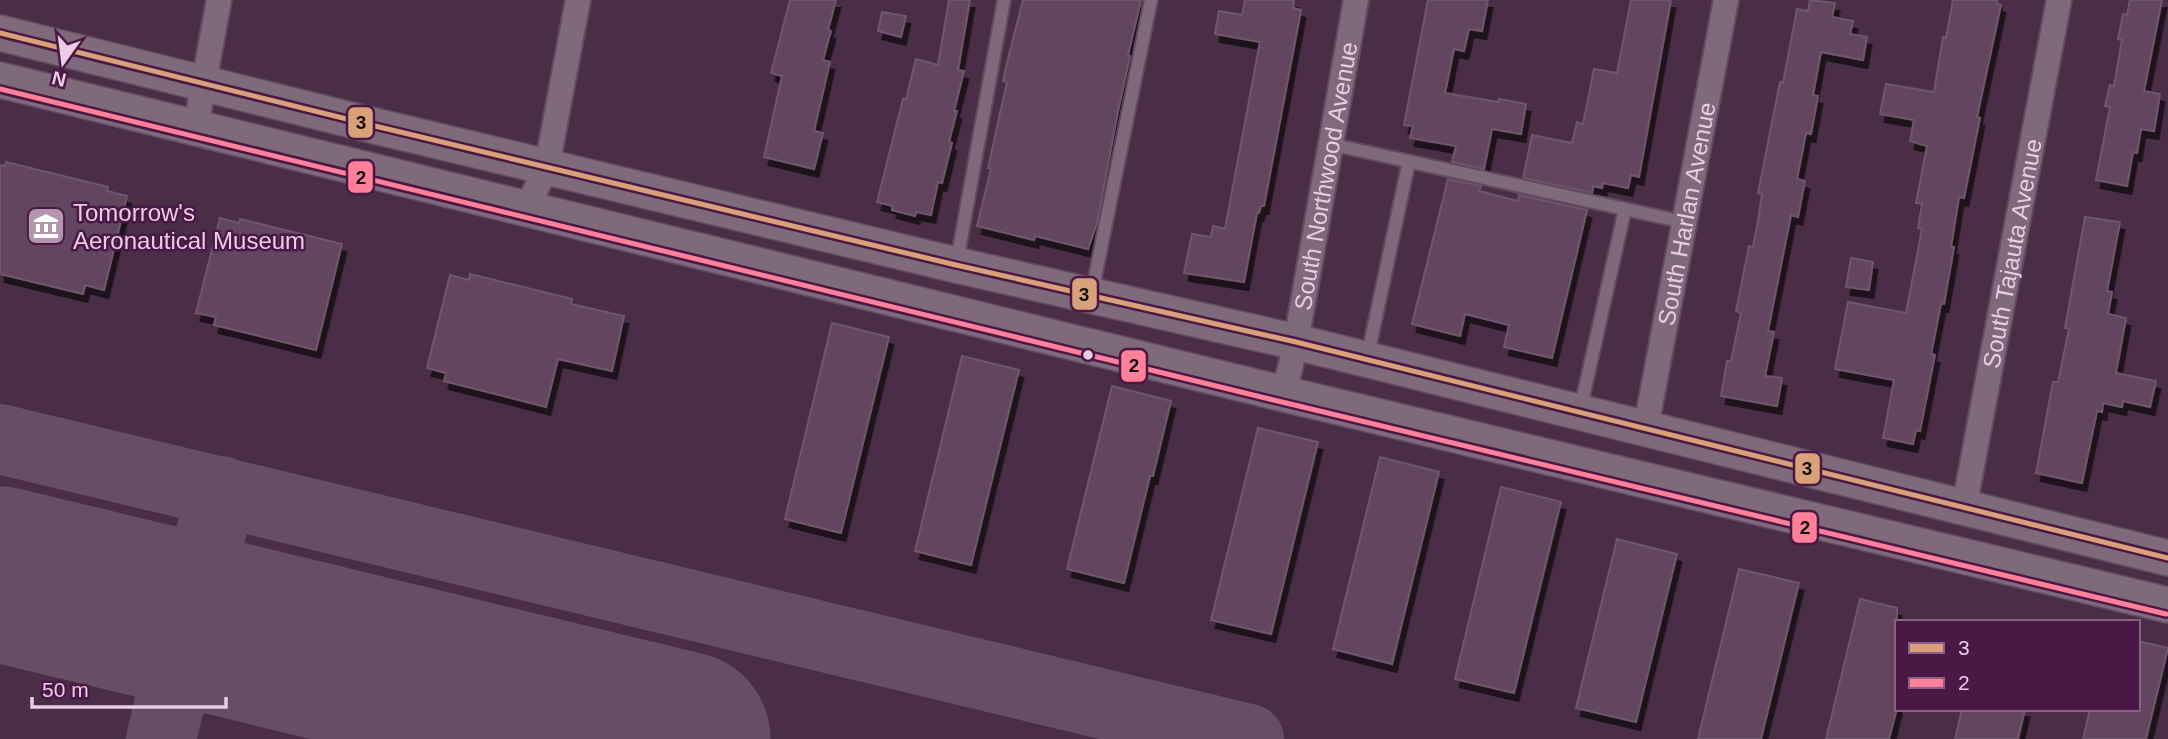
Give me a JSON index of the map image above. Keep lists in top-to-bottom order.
{
  "streets": {
    "street": ["South Northwood Avenue", "South Harlan Avenue", "South Tajauta Avenue"]
  },
  "places": {
    "museum": ["Tomorrow's Aeronautical Museum"]
  },
  "lines": ["transit line 3", "transit line 2"],
  "legend": ["3", "2"],
  "scale_bar": "50 m",
  "north": "bottom"
}
